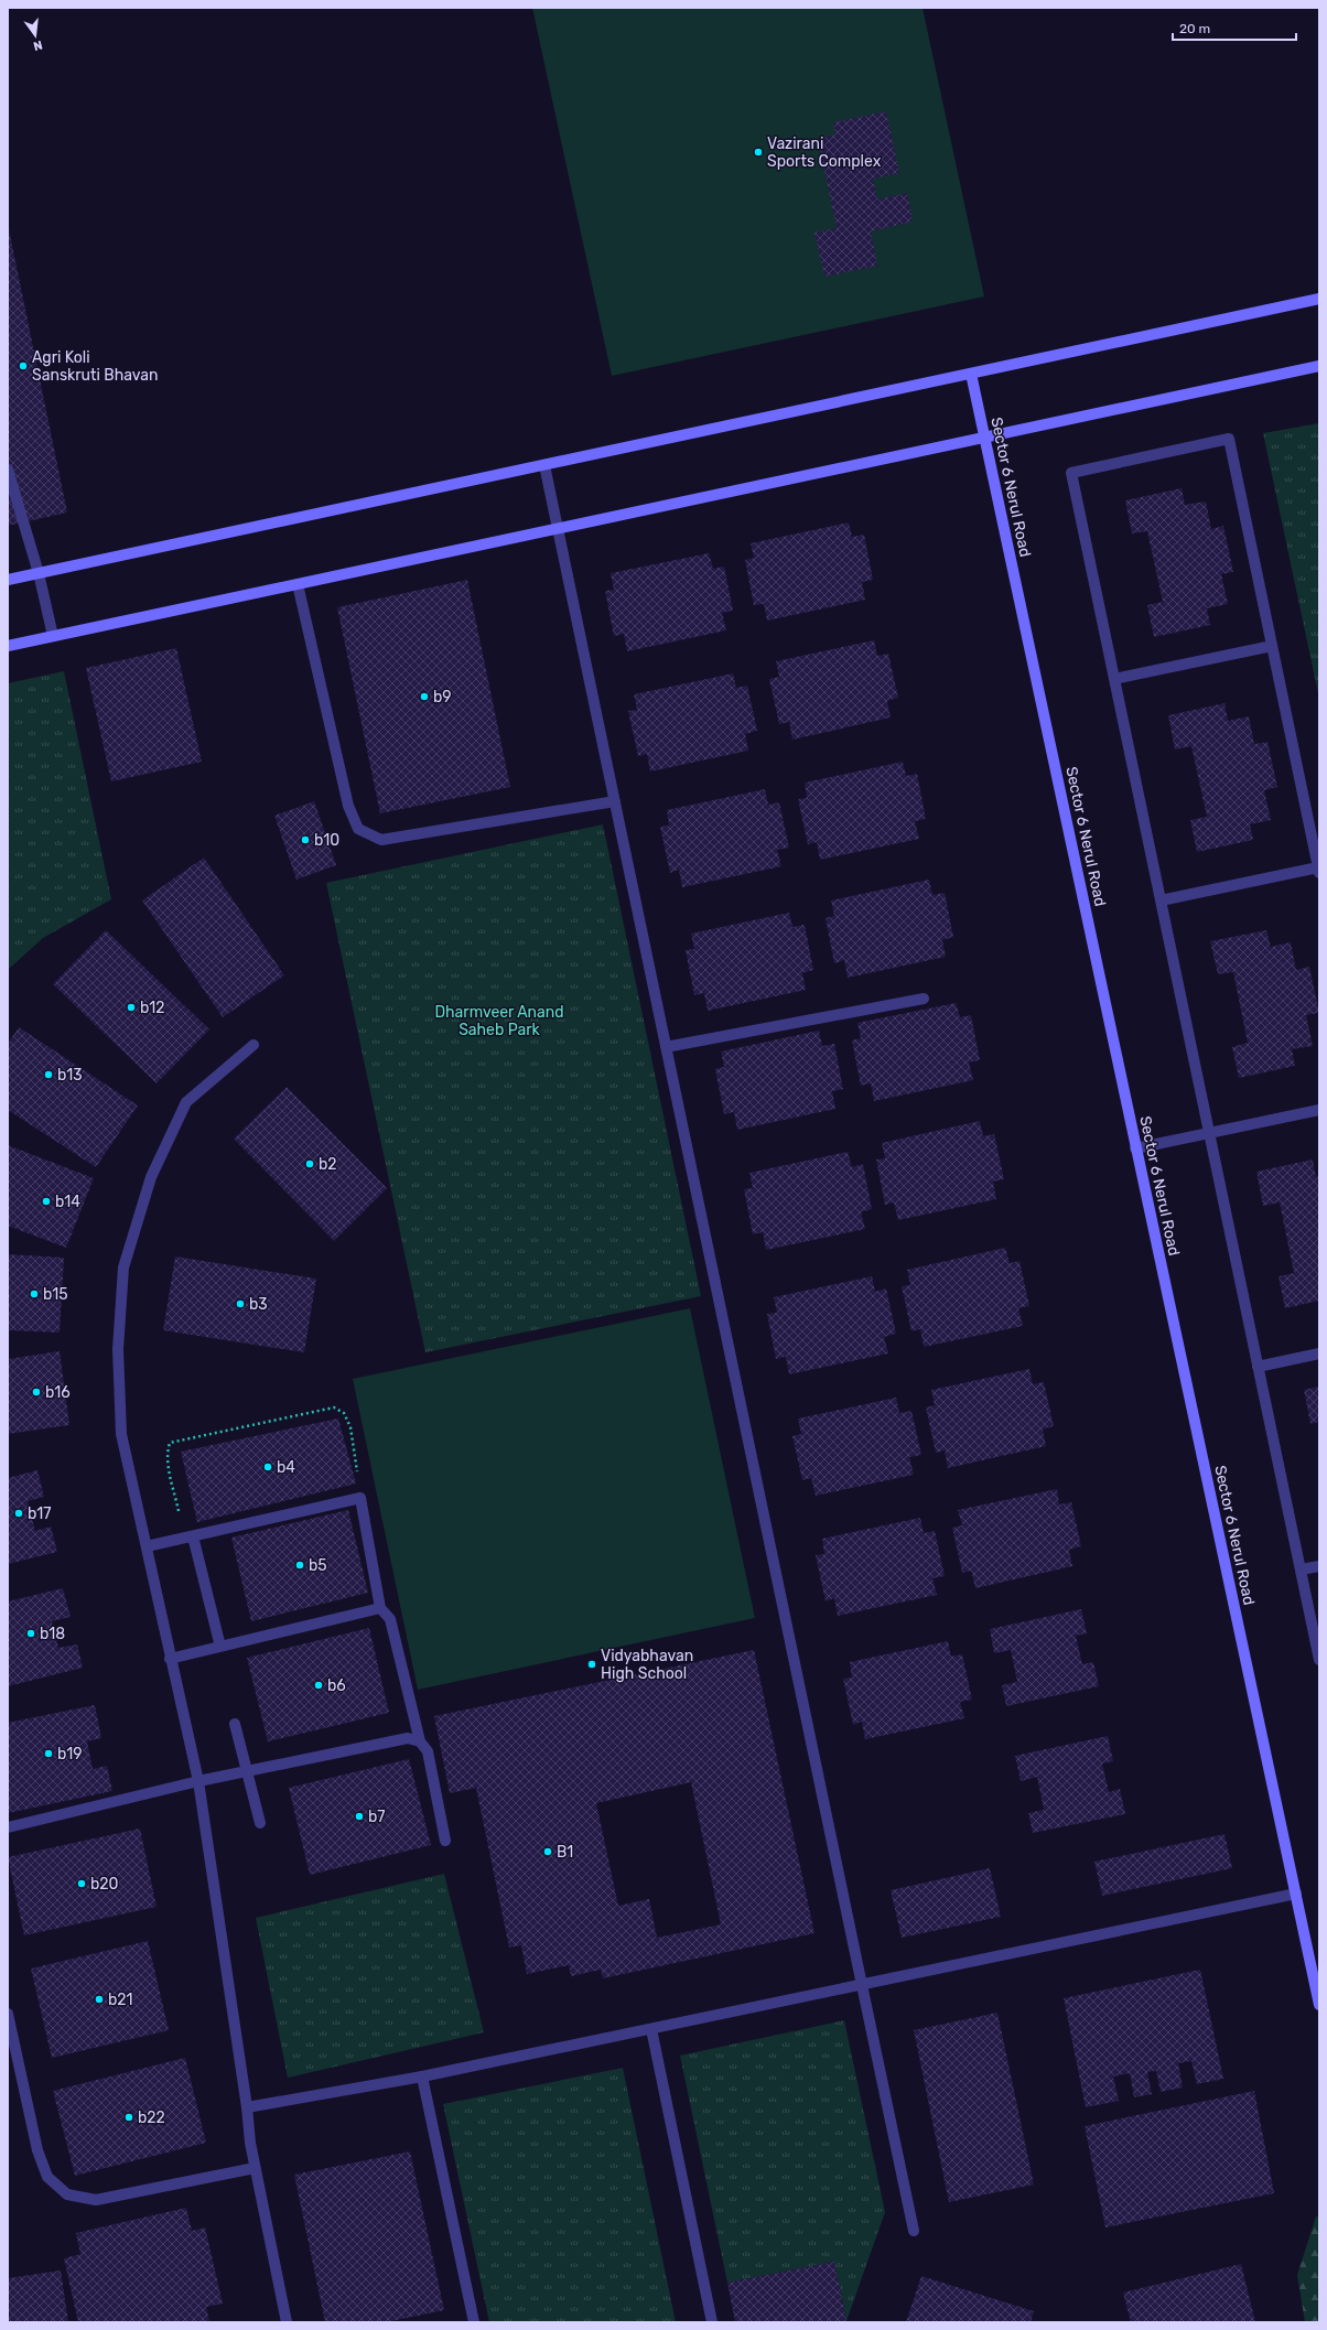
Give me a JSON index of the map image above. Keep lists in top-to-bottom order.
{
  "streets": {
    "street": ["Sector 6 Nerul Road"]
  },
  "parks": ["Dharmveer Anand Saheb Park"],
  "places": [
    "Vazirani Sports Complex",
    "Agri Koli Sanskruti Bhavan",
    "b9",
    "b10",
    "b12",
    "b13",
    "b2",
    "b14",
    "b15",
    "b3",
    "b16",
    "b4",
    "b17",
    "b5",
    "b18",
    "Vidyabhavan High School",
    "b6",
    "b19",
    "b7",
    "B1",
    "b20",
    "b21",
    "b22"
  ],
  "scale_bar": "20 m",
  "north": "bottom"
}
